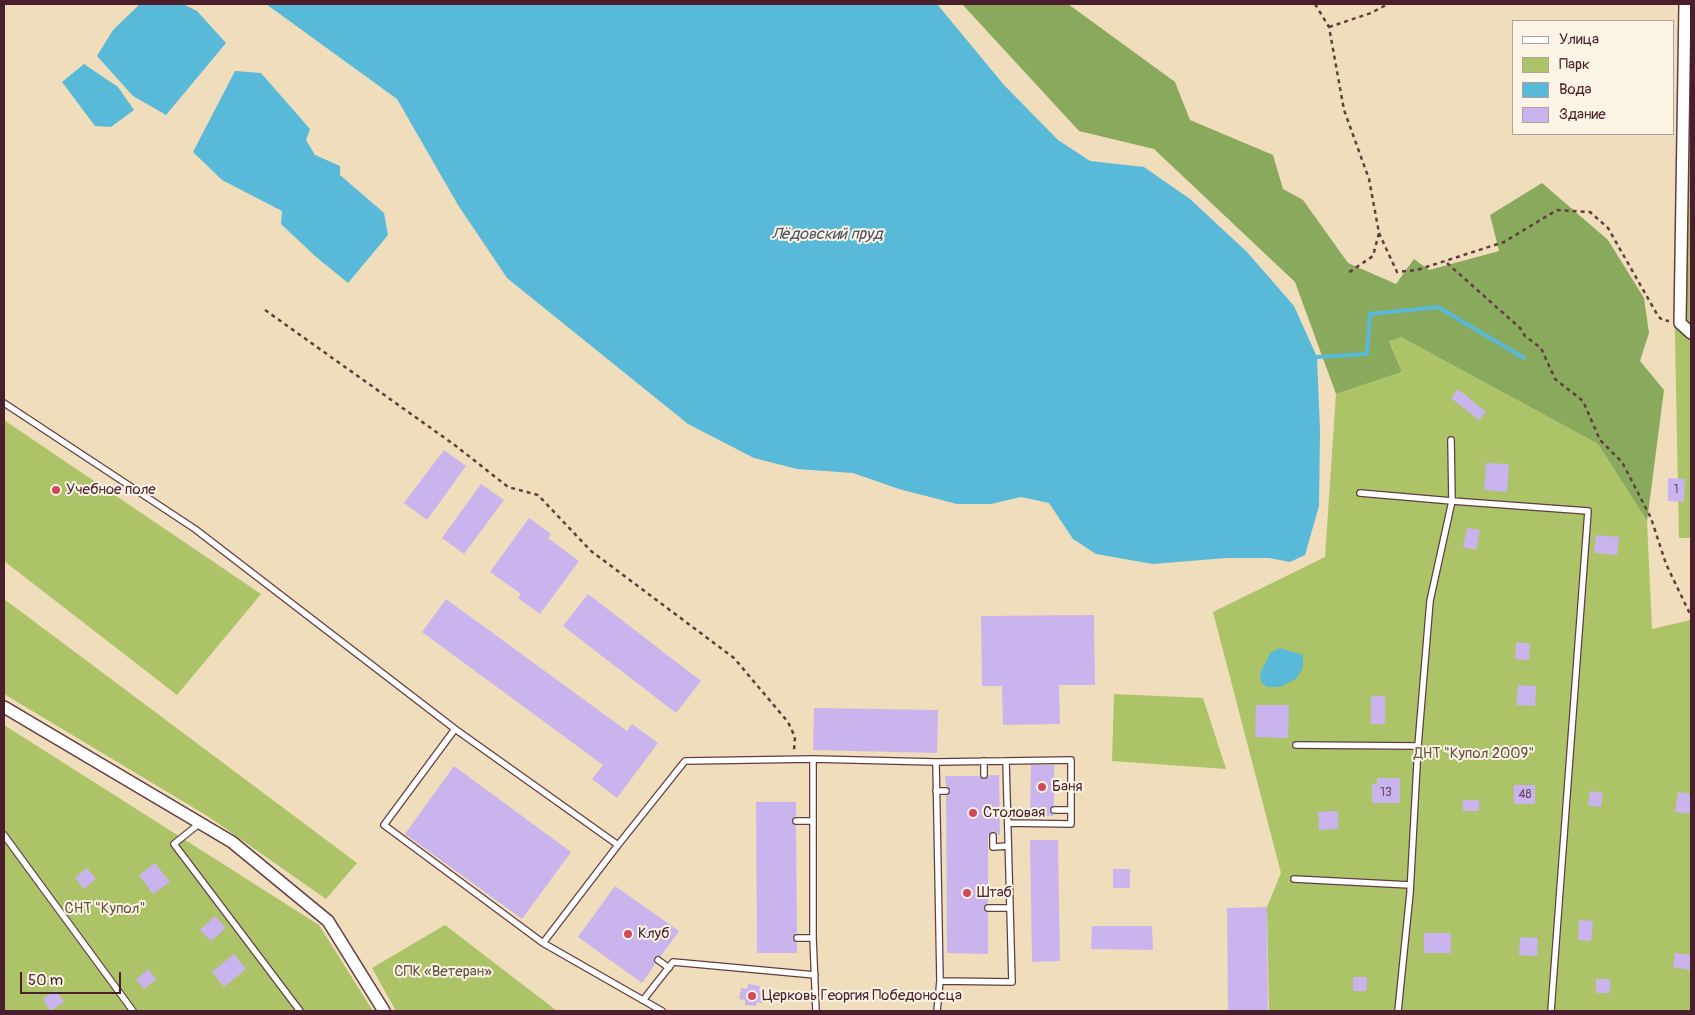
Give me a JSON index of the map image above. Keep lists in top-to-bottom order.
{
  "water": ["Лёдовский пруд"],
  "parks": ["ДНТ \"Купол 2009\"", "СНТ \"Купол\"", "СПК «Ветеран»"],
  "places": [
    "Учебное поле",
    "Баня",
    "Столовая",
    "Штаб",
    "Клуб",
    "Церковь Георгия Победоносца"
  ],
  "house_numbers": ["1", "13", "48"],
  "legend": [
    "Улица",
    "Парк",
    "Вода",
    "Здание"
  ],
  "scale_bar": "50 m"
}
